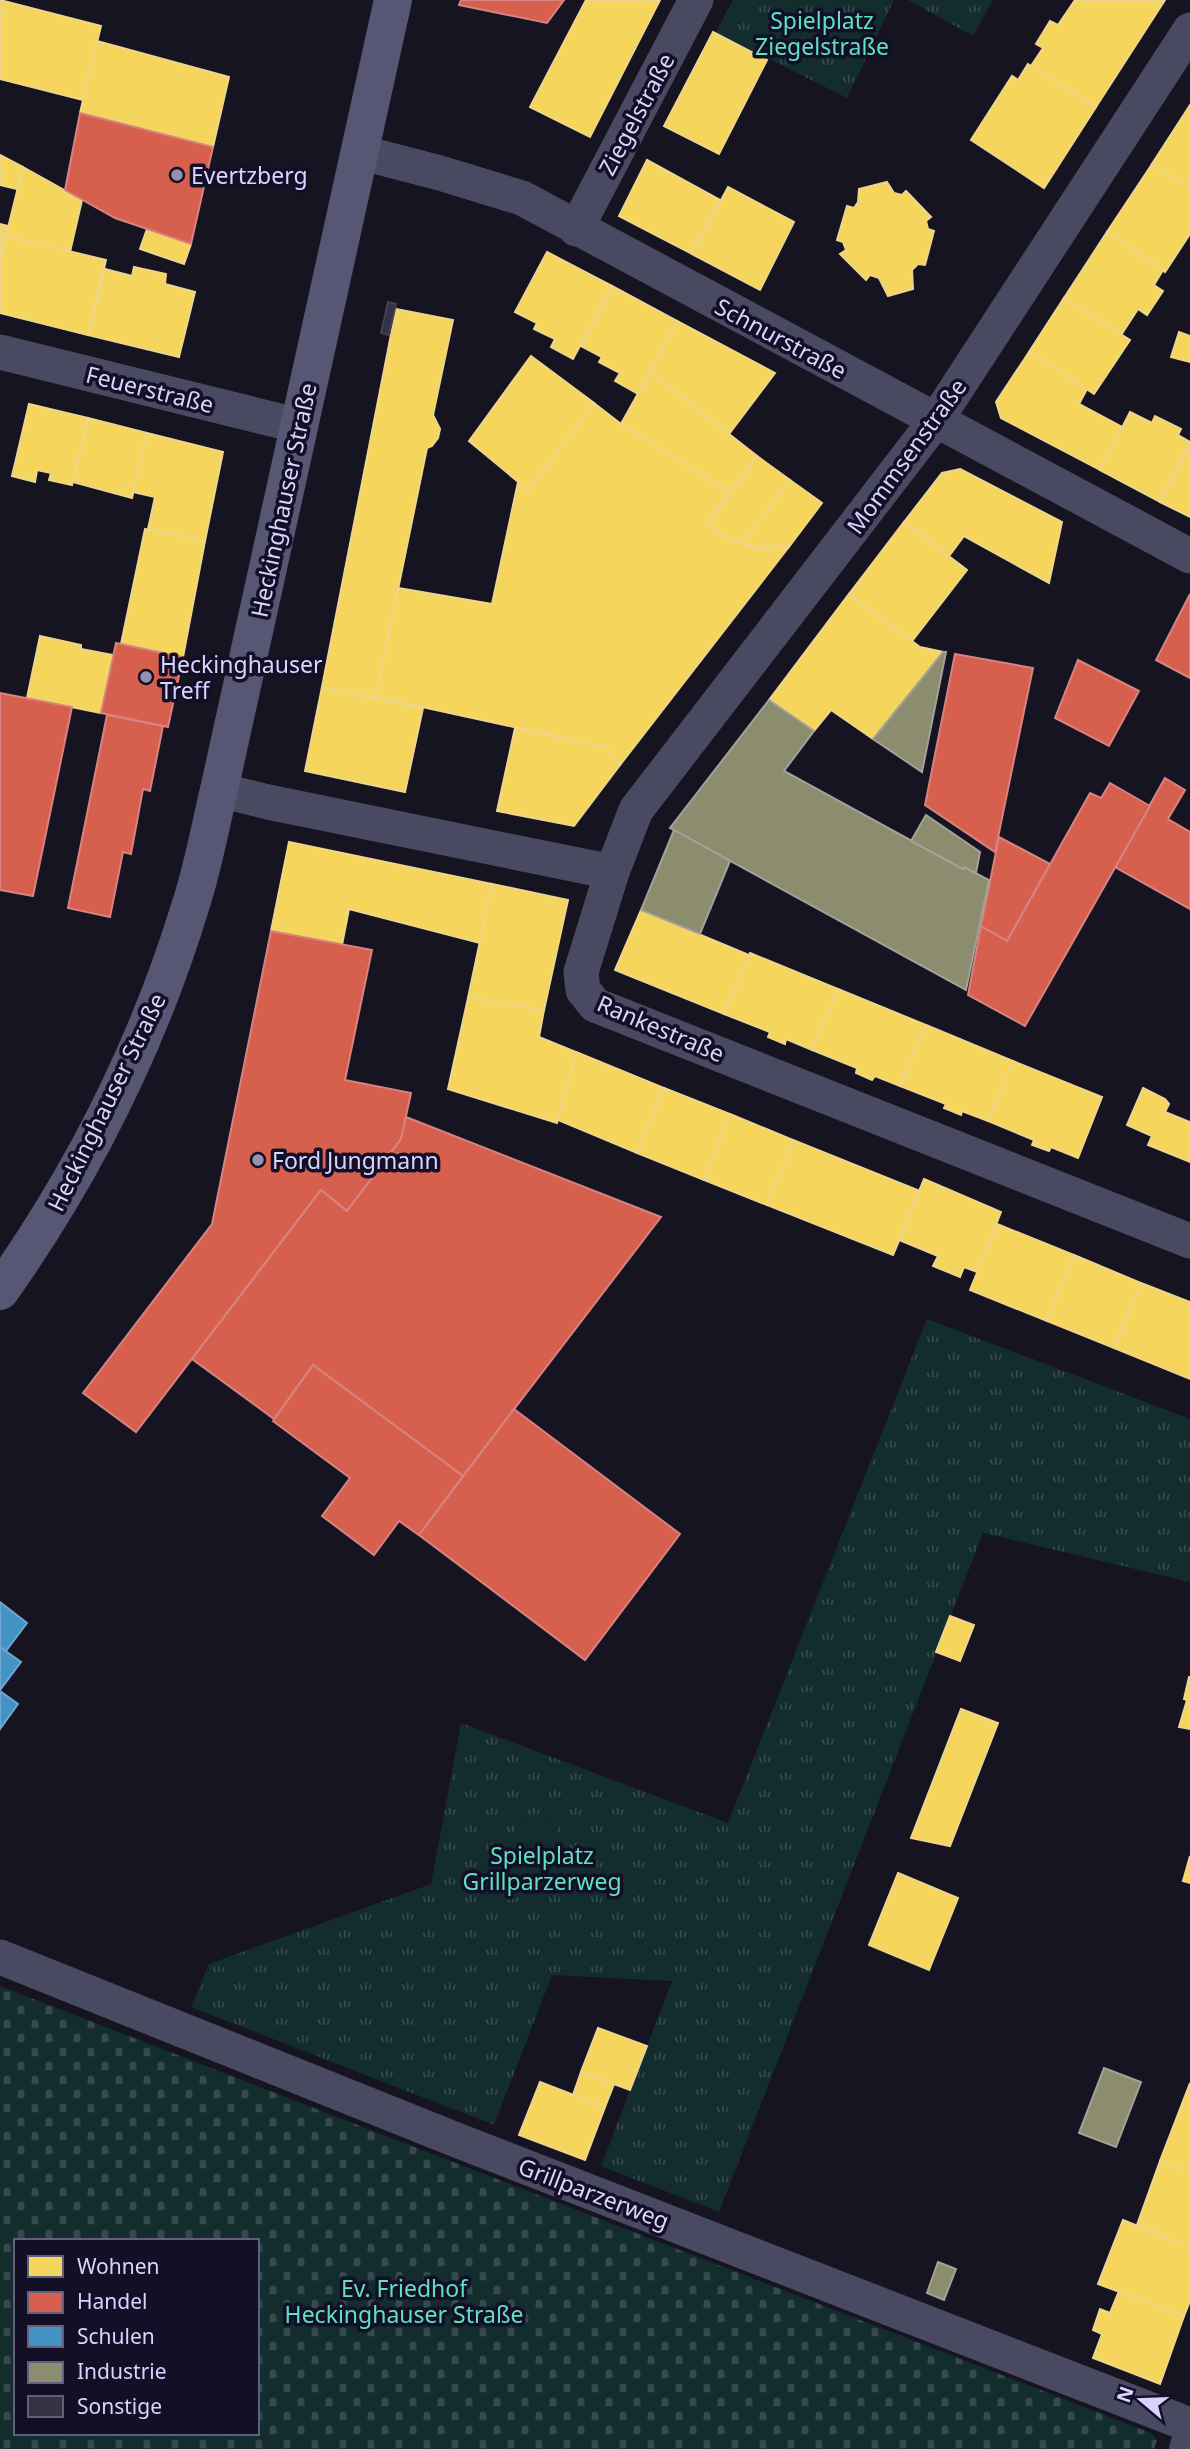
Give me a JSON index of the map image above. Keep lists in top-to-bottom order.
{
  "streets": {
    "main road": ["Heckinghauser Straße"],
    "street": [
      "Ziegelstraße",
      "Schnurstraße",
      "Feuerstraße",
      "Mommsenstraße",
      "Rankestraße",
      "Grillparzerweg"
    ]
  },
  "crossings": [
    ["Ziegelstraße", "Schnurstraße"],
    ["Schnurstraße", "Mommsenstraße"],
    ["Schnurstraße", "Heckinghauser Straße"],
    ["Feuerstraße", "Heckinghauser Straße"],
    ["Mommsenstraße", "Rankestraße"]
  ],
  "parks": ["Spielplatz Ziegelstraße", "Spielplatz Grillparzerweg", "Ev. Friedhof Heckinghauser Straße"],
  "places": ["Evertzberg", "Heckinghauser Treff", "Ford Jungmann"],
  "legend": [
    "Wohnen",
    "Handel",
    "Schulen",
    "Industrie",
    "Sonstige"
  ],
  "north": "left"
}
